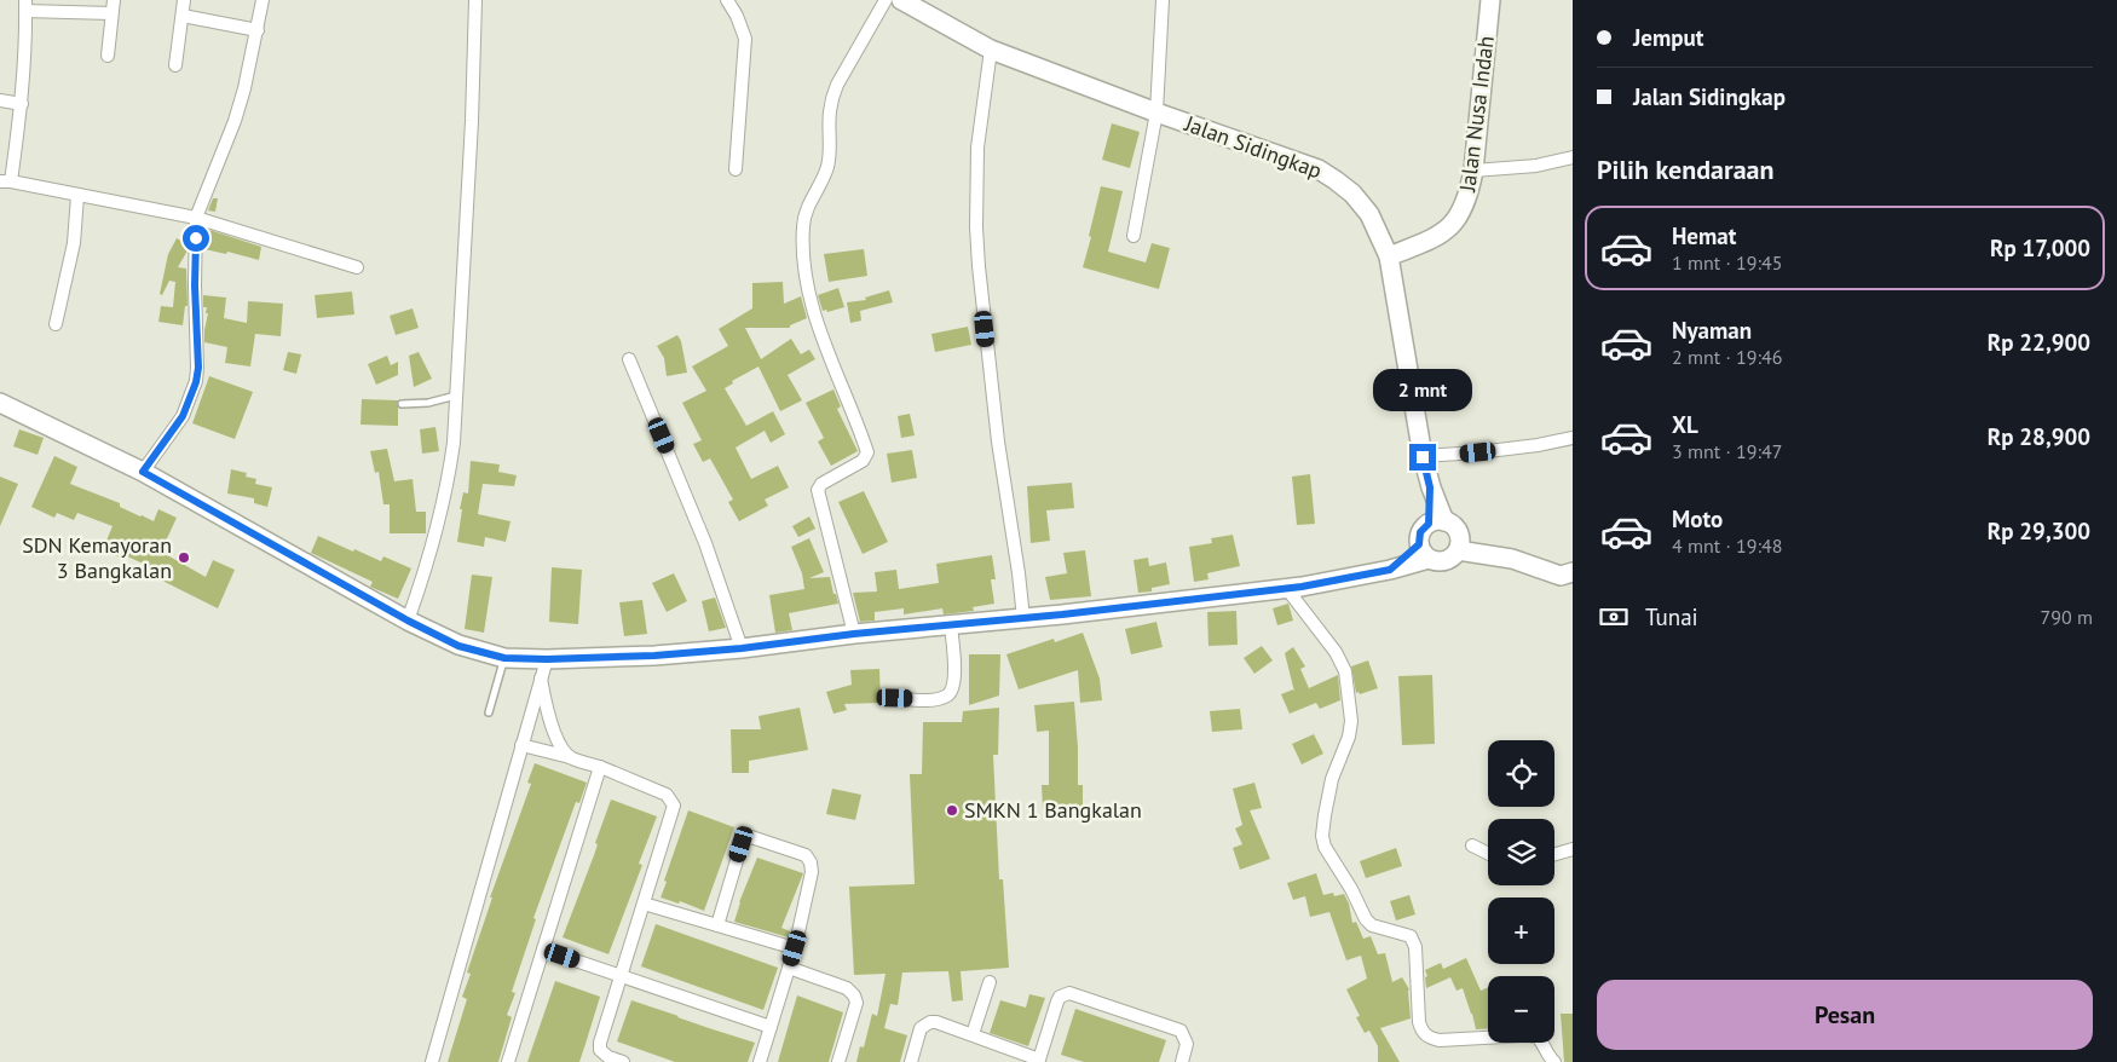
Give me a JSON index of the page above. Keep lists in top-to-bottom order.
{
  "streets": {
    "street": ["Jalan Nusa Indah", "Jalan Sidingkap"]
  },
  "crossings": [
    ["Jalan Nusa Indah", "Jalan Sidingkap"]
  ],
  "places": ["SDN Kemayoran 3 Bangkalan", "SMKN 1 Bangkalan"],
  "page": {
    "banner": ["Jemput", "Jalan Sidingkap"],
    "heading": "Pilih kendaraan",
    "list": [
      {
        "name": "Hemat",
        "note": "1 mnt · 19:45",
        "value": "Rp 17,000"
      },
      {
        "name": "Nyaman",
        "note": "2 mnt · 19:46",
        "value": "Rp 22,900"
      },
      {
        "name": "XL",
        "note": "3 mnt · 19:47",
        "value": "Rp 28,900"
      },
      {
        "name": "Moto",
        "note": "4 mnt · 19:48",
        "value": "Rp 29,300"
      }
    ],
    "bubble": "2 mnt",
    "pay": ["Tunai", "790 m"],
    "map_buttons": ["+", "−"],
    "buttons": "Pesan"
  }
}
